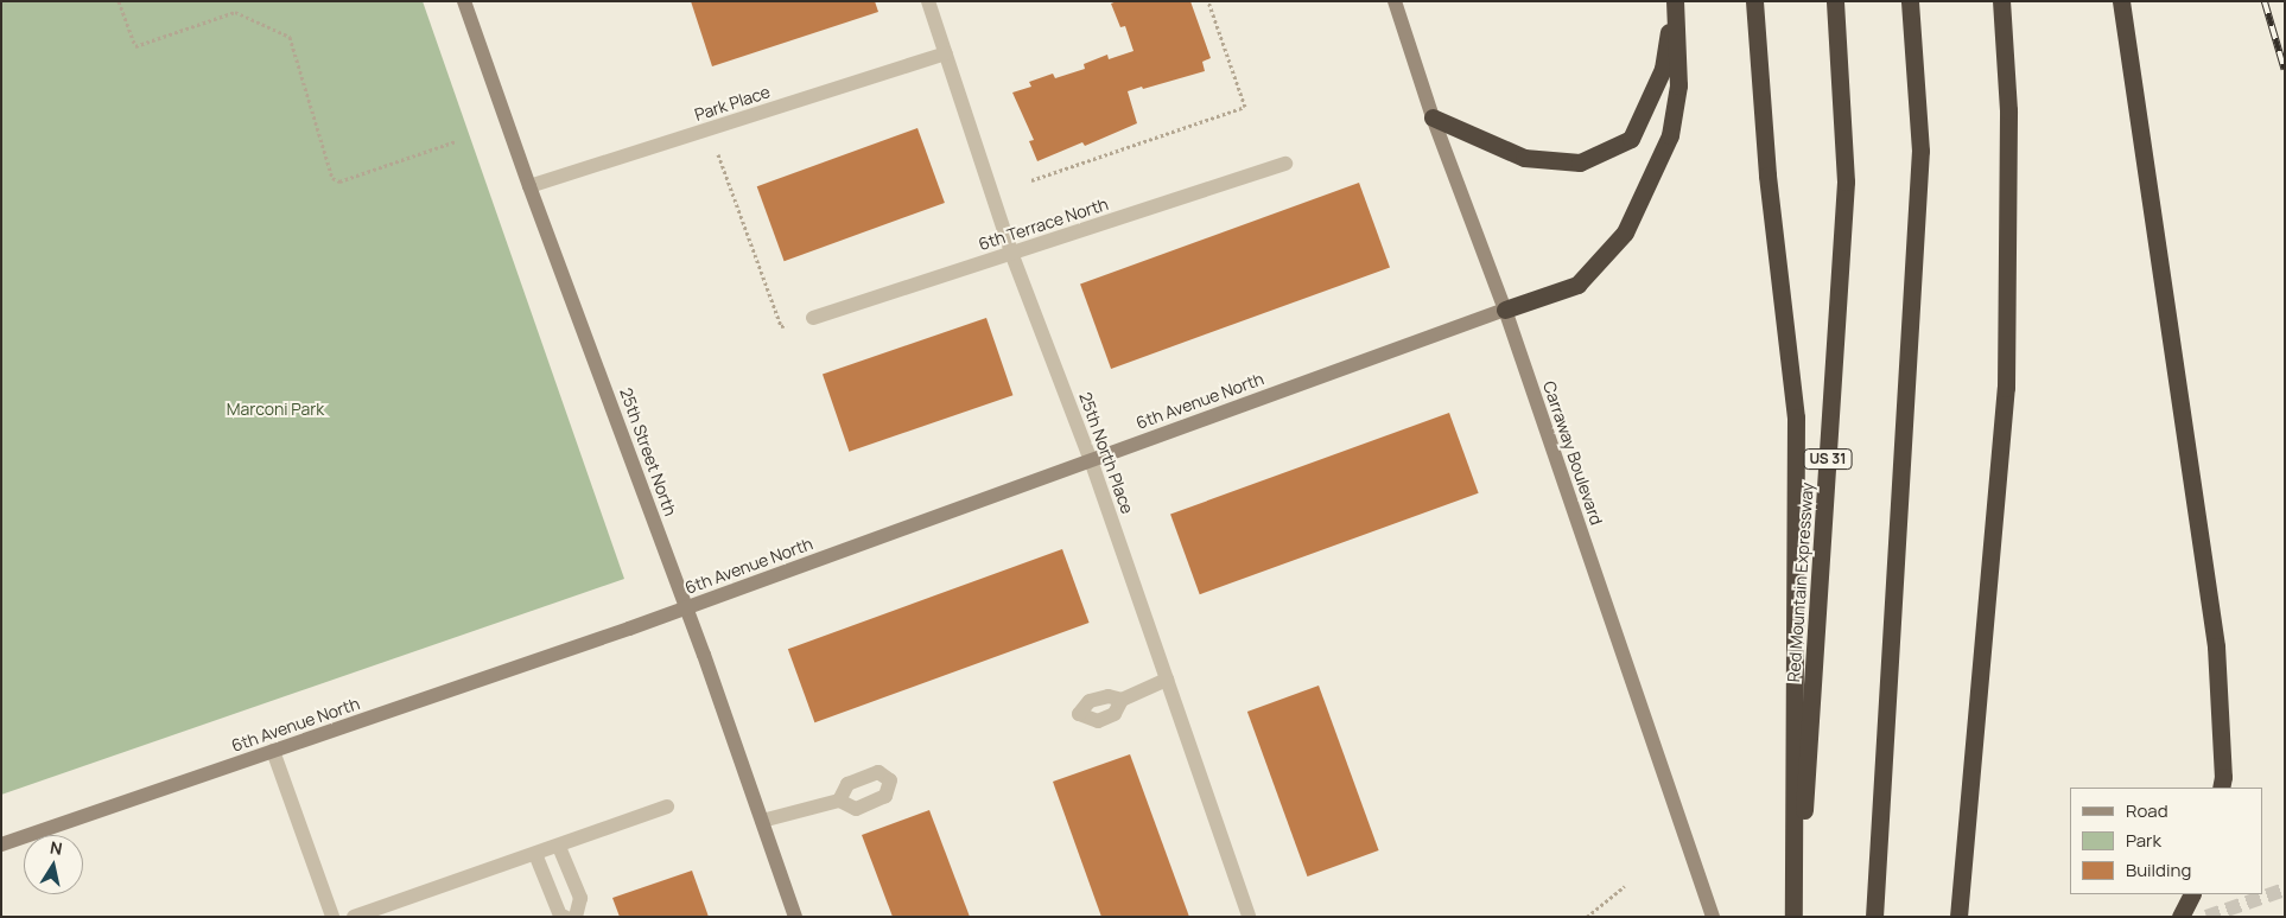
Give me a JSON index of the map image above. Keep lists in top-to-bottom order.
{
  "streets": {
    "highway": ["US 31", "Red Mountain Expressway"],
    "main road": ["6th Avenue North", "25th Street North", "Carraway Boulevard"],
    "street": ["Park Place", "6th Terrace North", "25th North Place"]
  },
  "crossings": [
    ["Park Place", "25th Street North"],
    ["Park Place", "25th North Place"],
    ["6th Terrace North", "25th North Place"],
    ["6th Avenue North", "25th Street North"],
    ["6th Avenue North", "25th North Place"],
    ["6th Avenue North", "Carraway Boulevard"]
  ],
  "parks": ["Marconi Park"],
  "legend": ["Road", "Park", "Building"],
  "north": "top"
}
